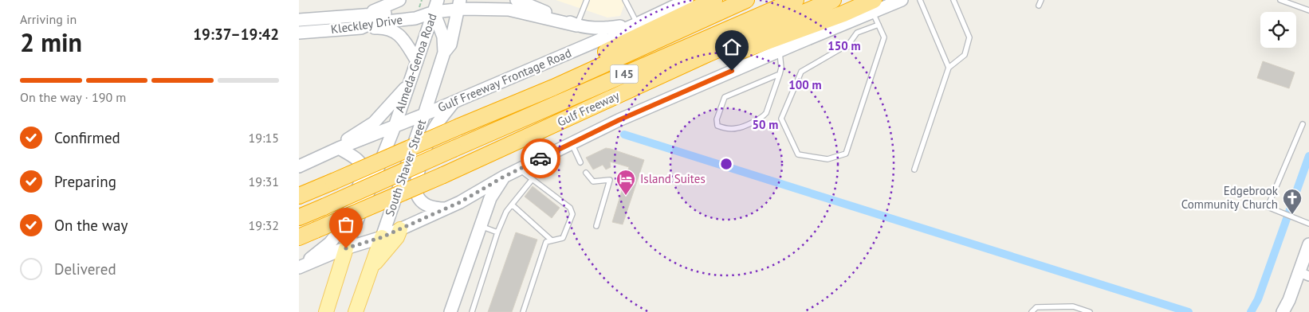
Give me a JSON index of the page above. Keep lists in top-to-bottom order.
{
  "streets": {
    "highway": ["I 45", "Gulf Freeway"],
    "main road": [
      "Kleckley Drive",
      "Almeda-Genoa Road",
      "Gulf Freeway Frontage Road",
      "South Shaver Street"
    ]
  },
  "crossings": [
    ["Kleckley Drive", "Almeda-Genoa Road"],
    ["Almeda-Genoa Road", "Gulf Freeway Frontage Road"],
    ["Almeda-Genoa Road", "South Shaver Street"],
    ["Gulf Freeway Frontage Road", "South Shaver Street"]
  ],
  "places": {
    "hotel": ["Island Suites"],
    "church": ["Edgebrook Community Church"]
  },
  "page": {
    "heading": ["2 min", "Arriving in", "19:37–19:42"],
    "bar": "On the way · 190 m",
    "list": [
      ["Confirmed", "19:15"],
      ["Preparing", "19:31"],
      ["On the way", "19:32"],
      "Delivered"
    ]
  },
  "rings": ["150 m", "100 m", "50 m"]
}
